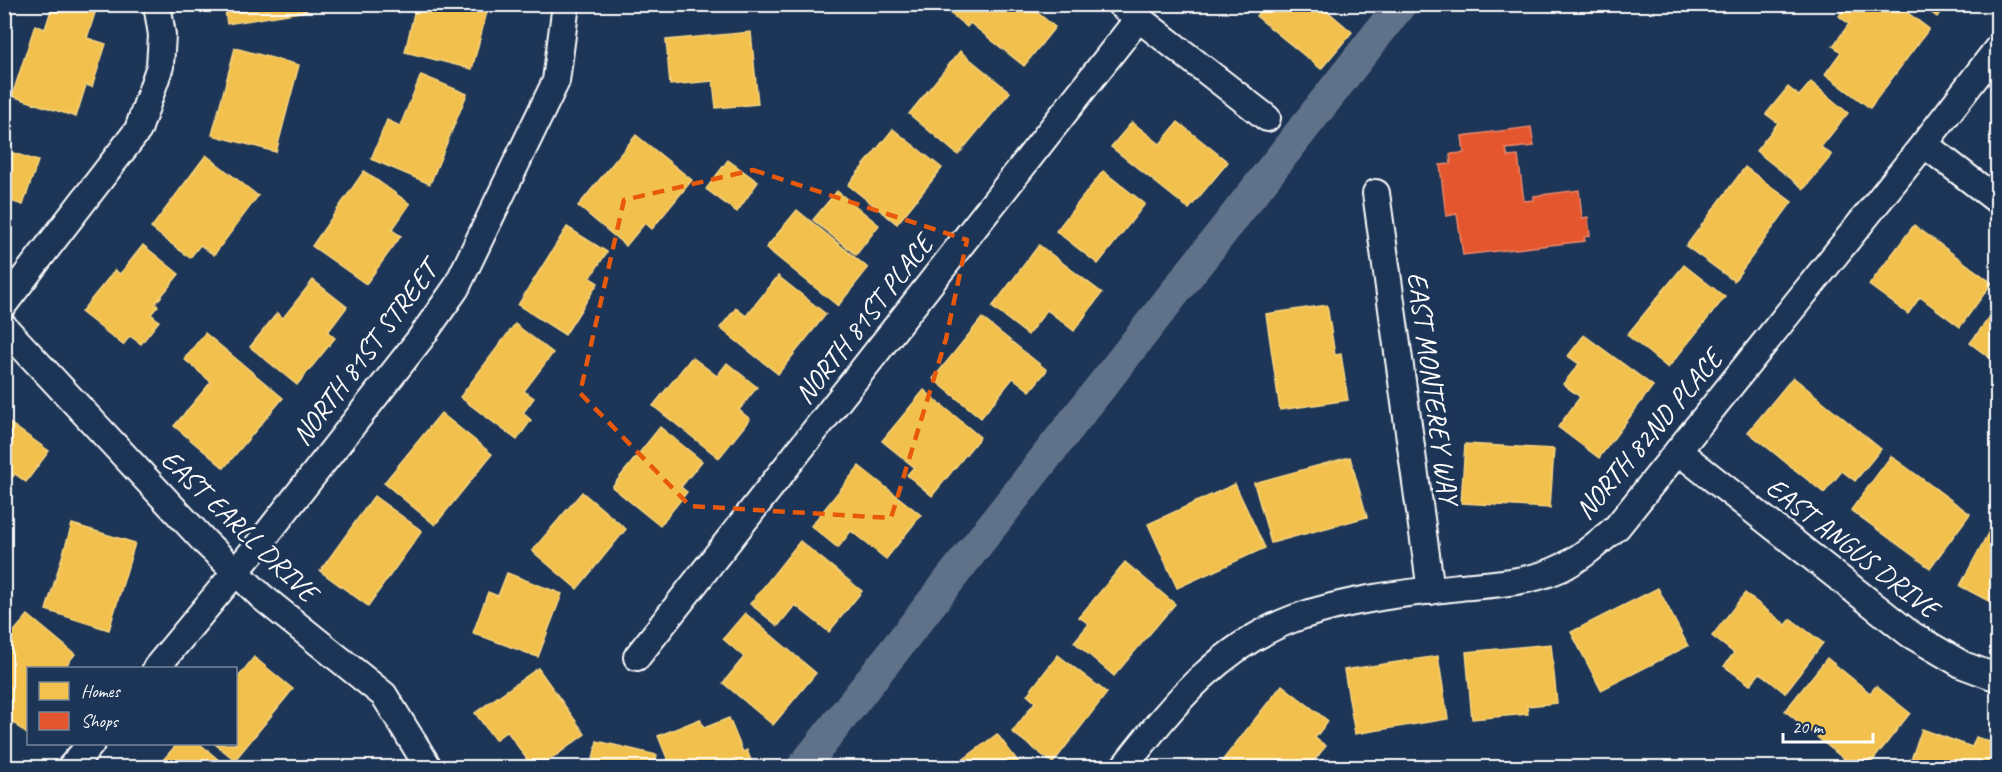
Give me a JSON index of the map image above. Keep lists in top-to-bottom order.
{
  "streets": {
    "street": [
      "NORTH 81ST PLACE",
      "NORTH 81ST STREET",
      "EAST MONTEREY WAY",
      "NORTH 82ND PLACE",
      "EAST EARLL DRIVE",
      "EAST ANGUS DRIVE"
    ]
  },
  "crossings": [
    ["NORTH 81ST STREET", "EAST EARLL DRIVE"],
    ["EAST MONTEREY WAY", "NORTH 82ND PLACE"],
    ["NORTH 82ND PLACE", "EAST ANGUS DRIVE"]
  ],
  "legend": ["Homes", "Shops"],
  "scale_bar": "20 m"
}
